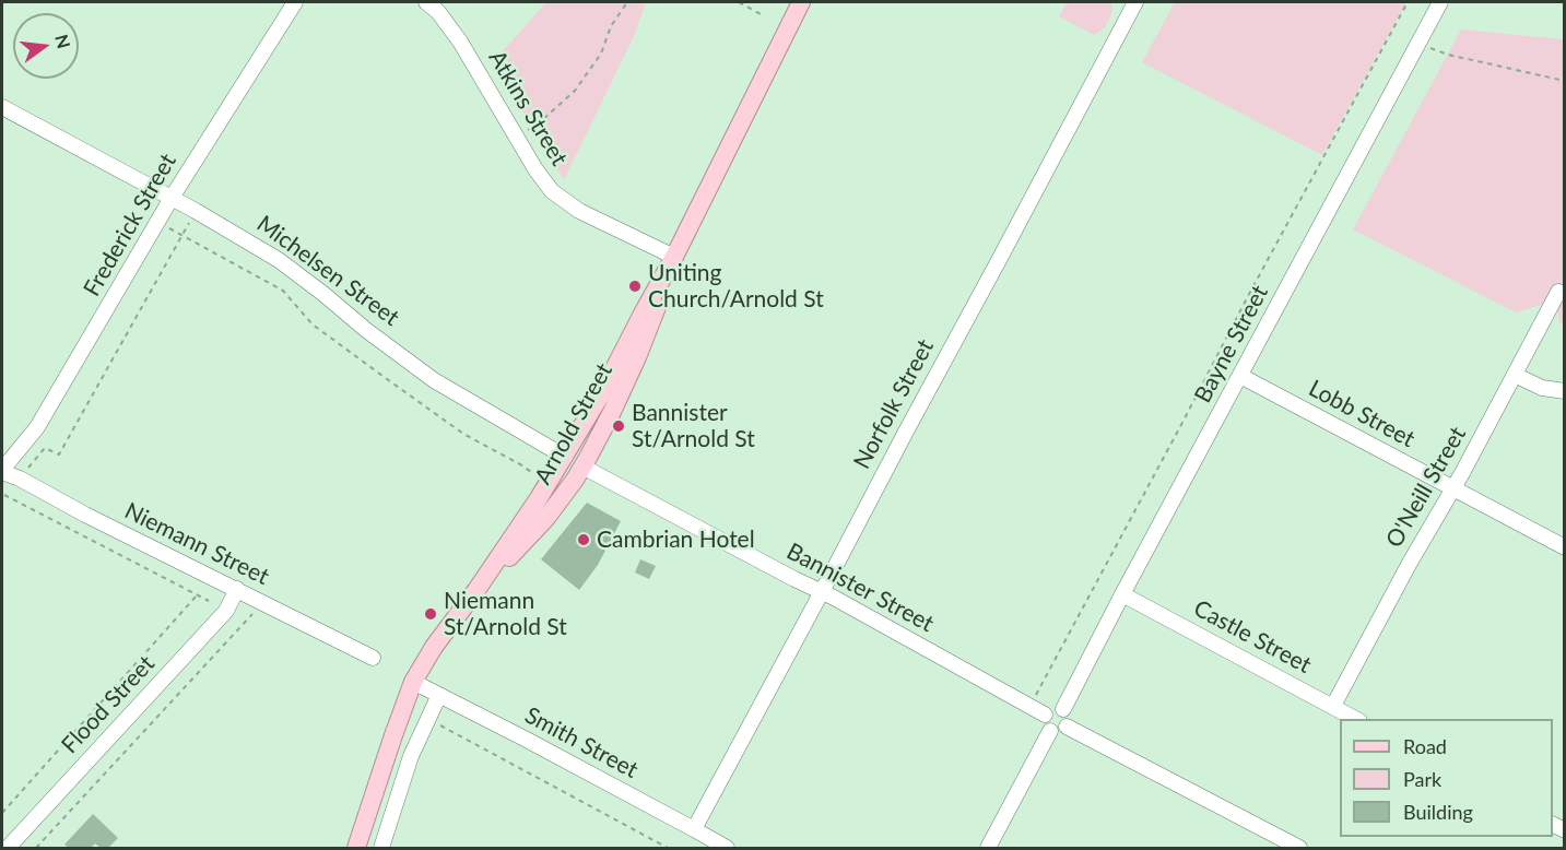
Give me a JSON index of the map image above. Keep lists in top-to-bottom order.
{
  "streets": {
    "main road": ["Michelsen Street", "Arnold Street"],
    "street": [
      "Atkins Street",
      "Frederick Street",
      "Bayne Street",
      "Norfolk Street",
      "Lobb Street",
      "O'Neill Street",
      "Niemann Street",
      "Bannister Street",
      "Castle Street",
      "Flood Street",
      "Smith Street"
    ]
  },
  "crossings": [
    ["Atkins Street", "Arnold Street"],
    ["Frederick Street", "Michelsen Street"],
    ["Frederick Street", "Niemann Street"],
    ["Michelsen Street", "Arnold Street"],
    ["Michelsen Street", "Bannister Street"],
    ["Bayne Street", "Lobb Street"],
    ["Bayne Street", "Bannister Street"],
    ["Bayne Street", "Castle Street"],
    ["Norfolk Street", "Bannister Street"],
    ["Norfolk Street", "Smith Street"],
    ["Lobb Street", "O'Neill Street"],
    ["Arnold Street", "Bannister Street"],
    ["Arnold Street", "Smith Street"],
    ["O'Neill Street", "Castle Street"],
    ["Niemann Street", "Flood Street"]
  ],
  "places": [
    "Uniting Church/Arnold St",
    "Bannister St/Arnold St",
    "Cambrian Hotel",
    "Niemann St/Arnold St"
  ],
  "legend": ["Road", "Park", "Building"],
  "north": "right"
}
